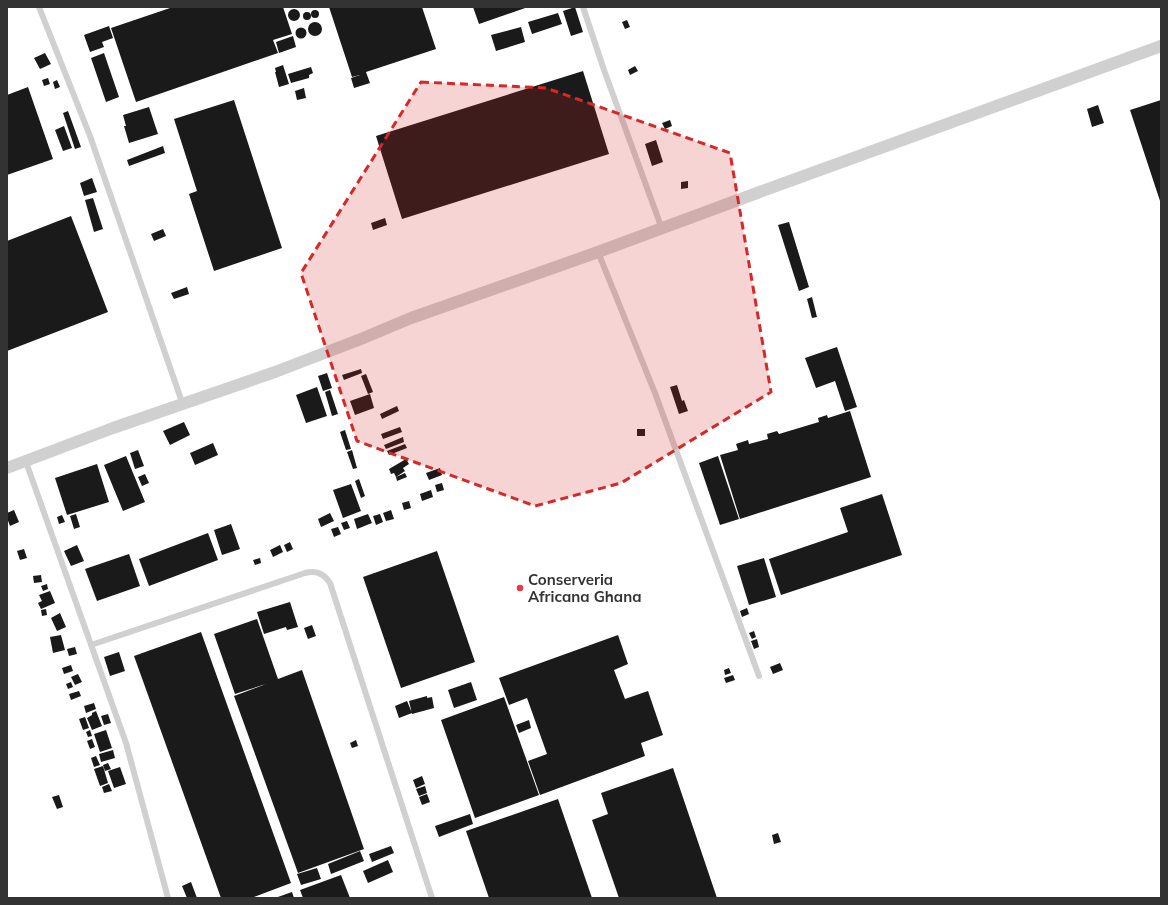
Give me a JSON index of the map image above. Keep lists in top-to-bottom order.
{
  "places": ["Conserveria Africana Ghana"]
}
